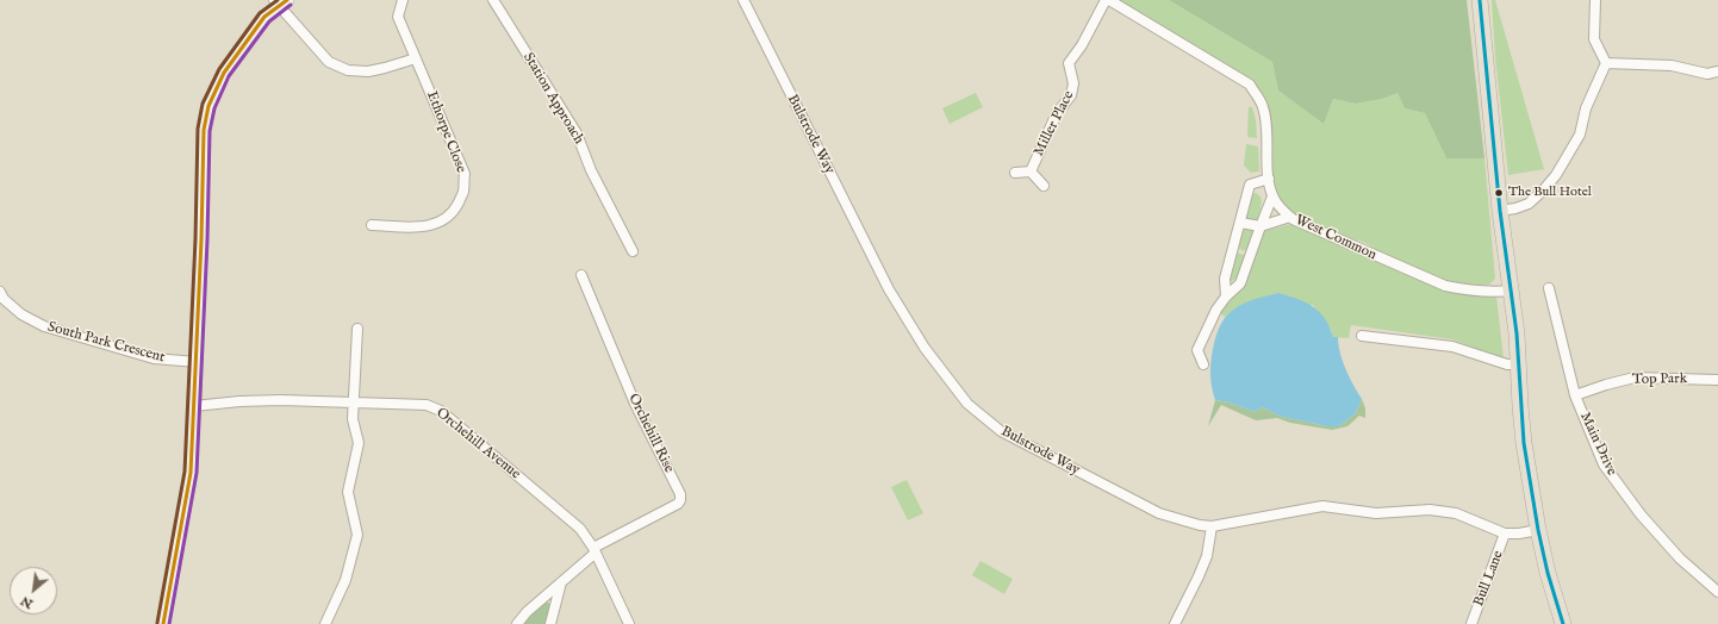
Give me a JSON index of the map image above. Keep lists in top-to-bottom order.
{
  "streets": {
    "street": [
      "Station Approach",
      "Miller Place",
      "Ethorpe Close",
      "Bulstrode Way",
      "West Common",
      "South Park Crescent",
      "Top Park",
      "Orchehill Rise",
      "Orchehill Avenue",
      "Main Drive",
      "Bull Lane"
    ]
  },
  "crossings": [
    ["Bulstrode Way", "Bull Lane"],
    ["Top Park", "Main Drive"],
    ["Orchehill Rise", "Orchehill Avenue"]
  ],
  "places": ["The Bull Hotel"],
  "north": "bottom left"
}
